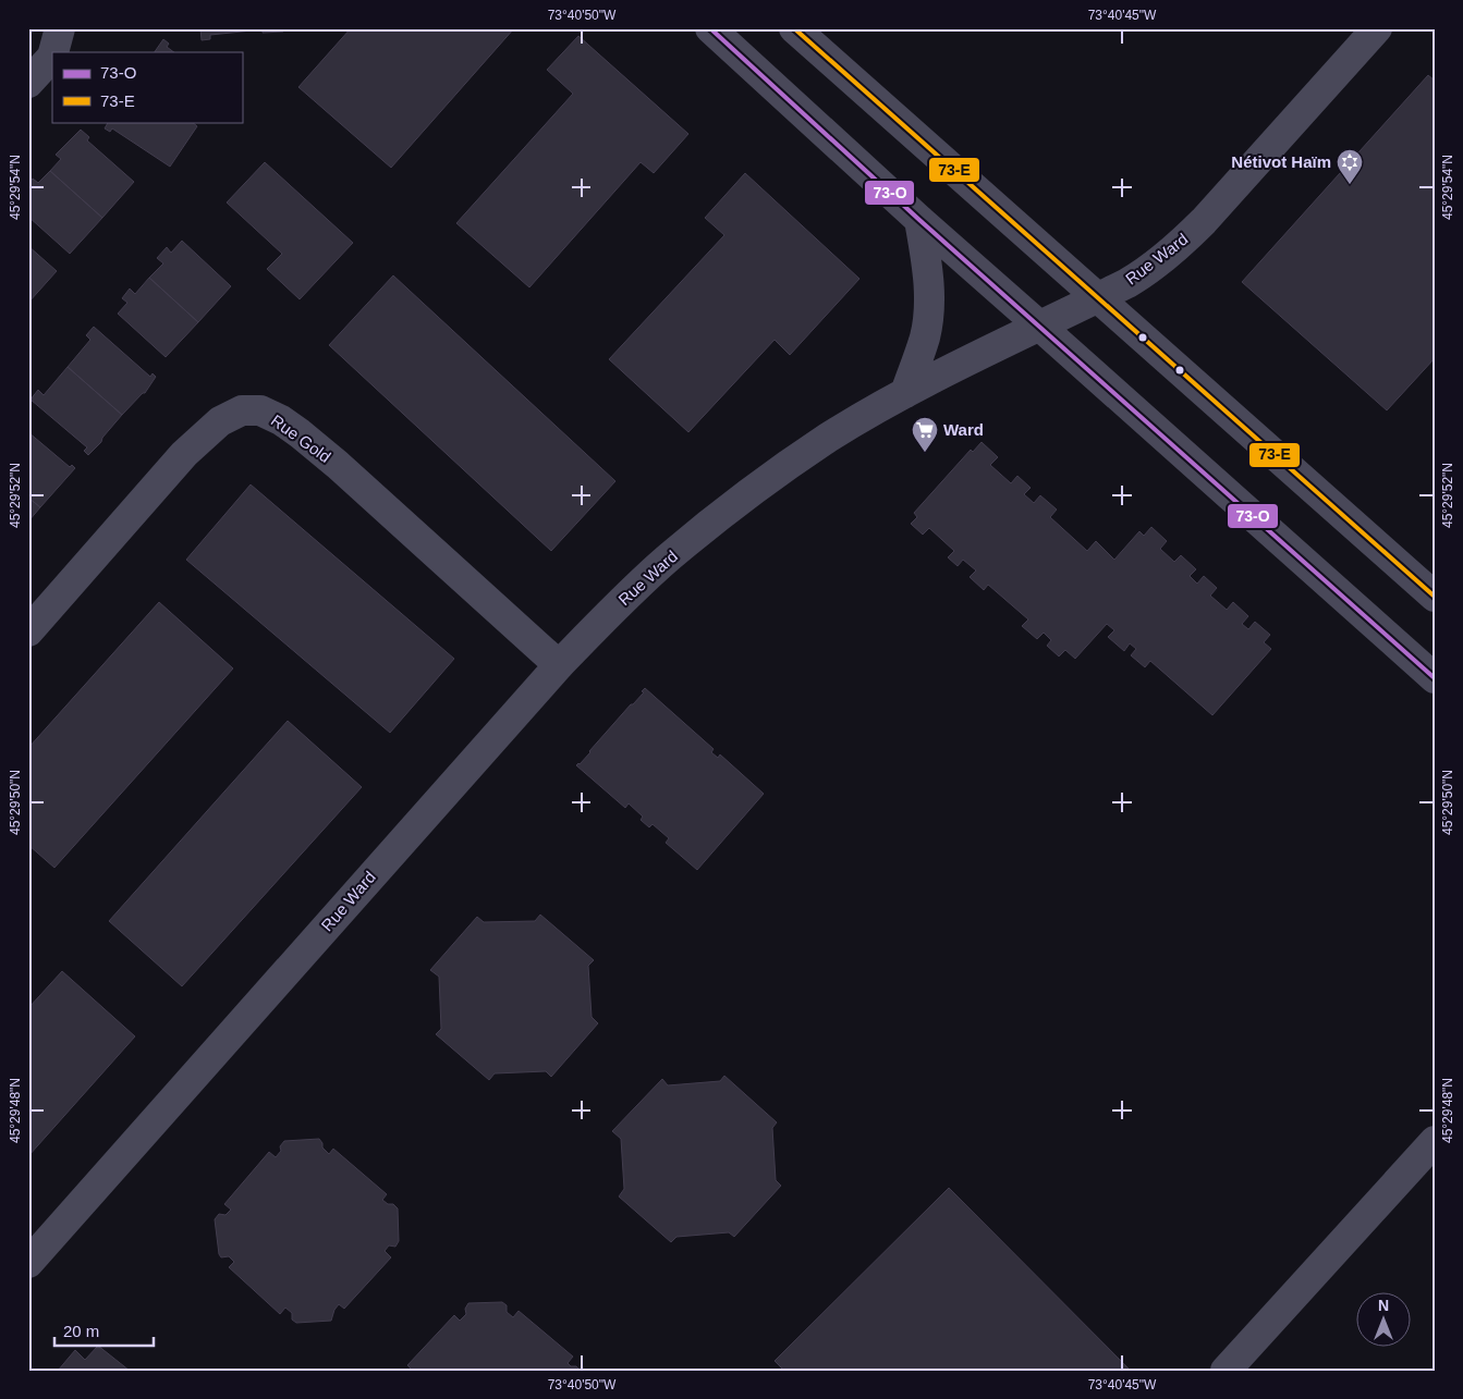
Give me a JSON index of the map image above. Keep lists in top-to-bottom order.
{
  "streets": {
    "street": ["Rue Ward", "Rue Gold"]
  },
  "crossings": [
    ["Rue Ward", "Rue Gold"]
  ],
  "places": {
    "synagogue": ["Nétivot Haïm"],
    "supermarket": ["Ward"]
  },
  "lines": ["transit line 73-O", "transit line 73-E"],
  "legend": ["73-O", "73-E"],
  "scale_bar": "20 m",
  "north": "top",
  "coordinates": [
    "73°40'50\"W",
    "73°40'45\"W",
    "45°29'54\"N",
    "45°29'52\"N",
    "45°29'50\"N",
    "45°29'48\"N"
  ]
}
